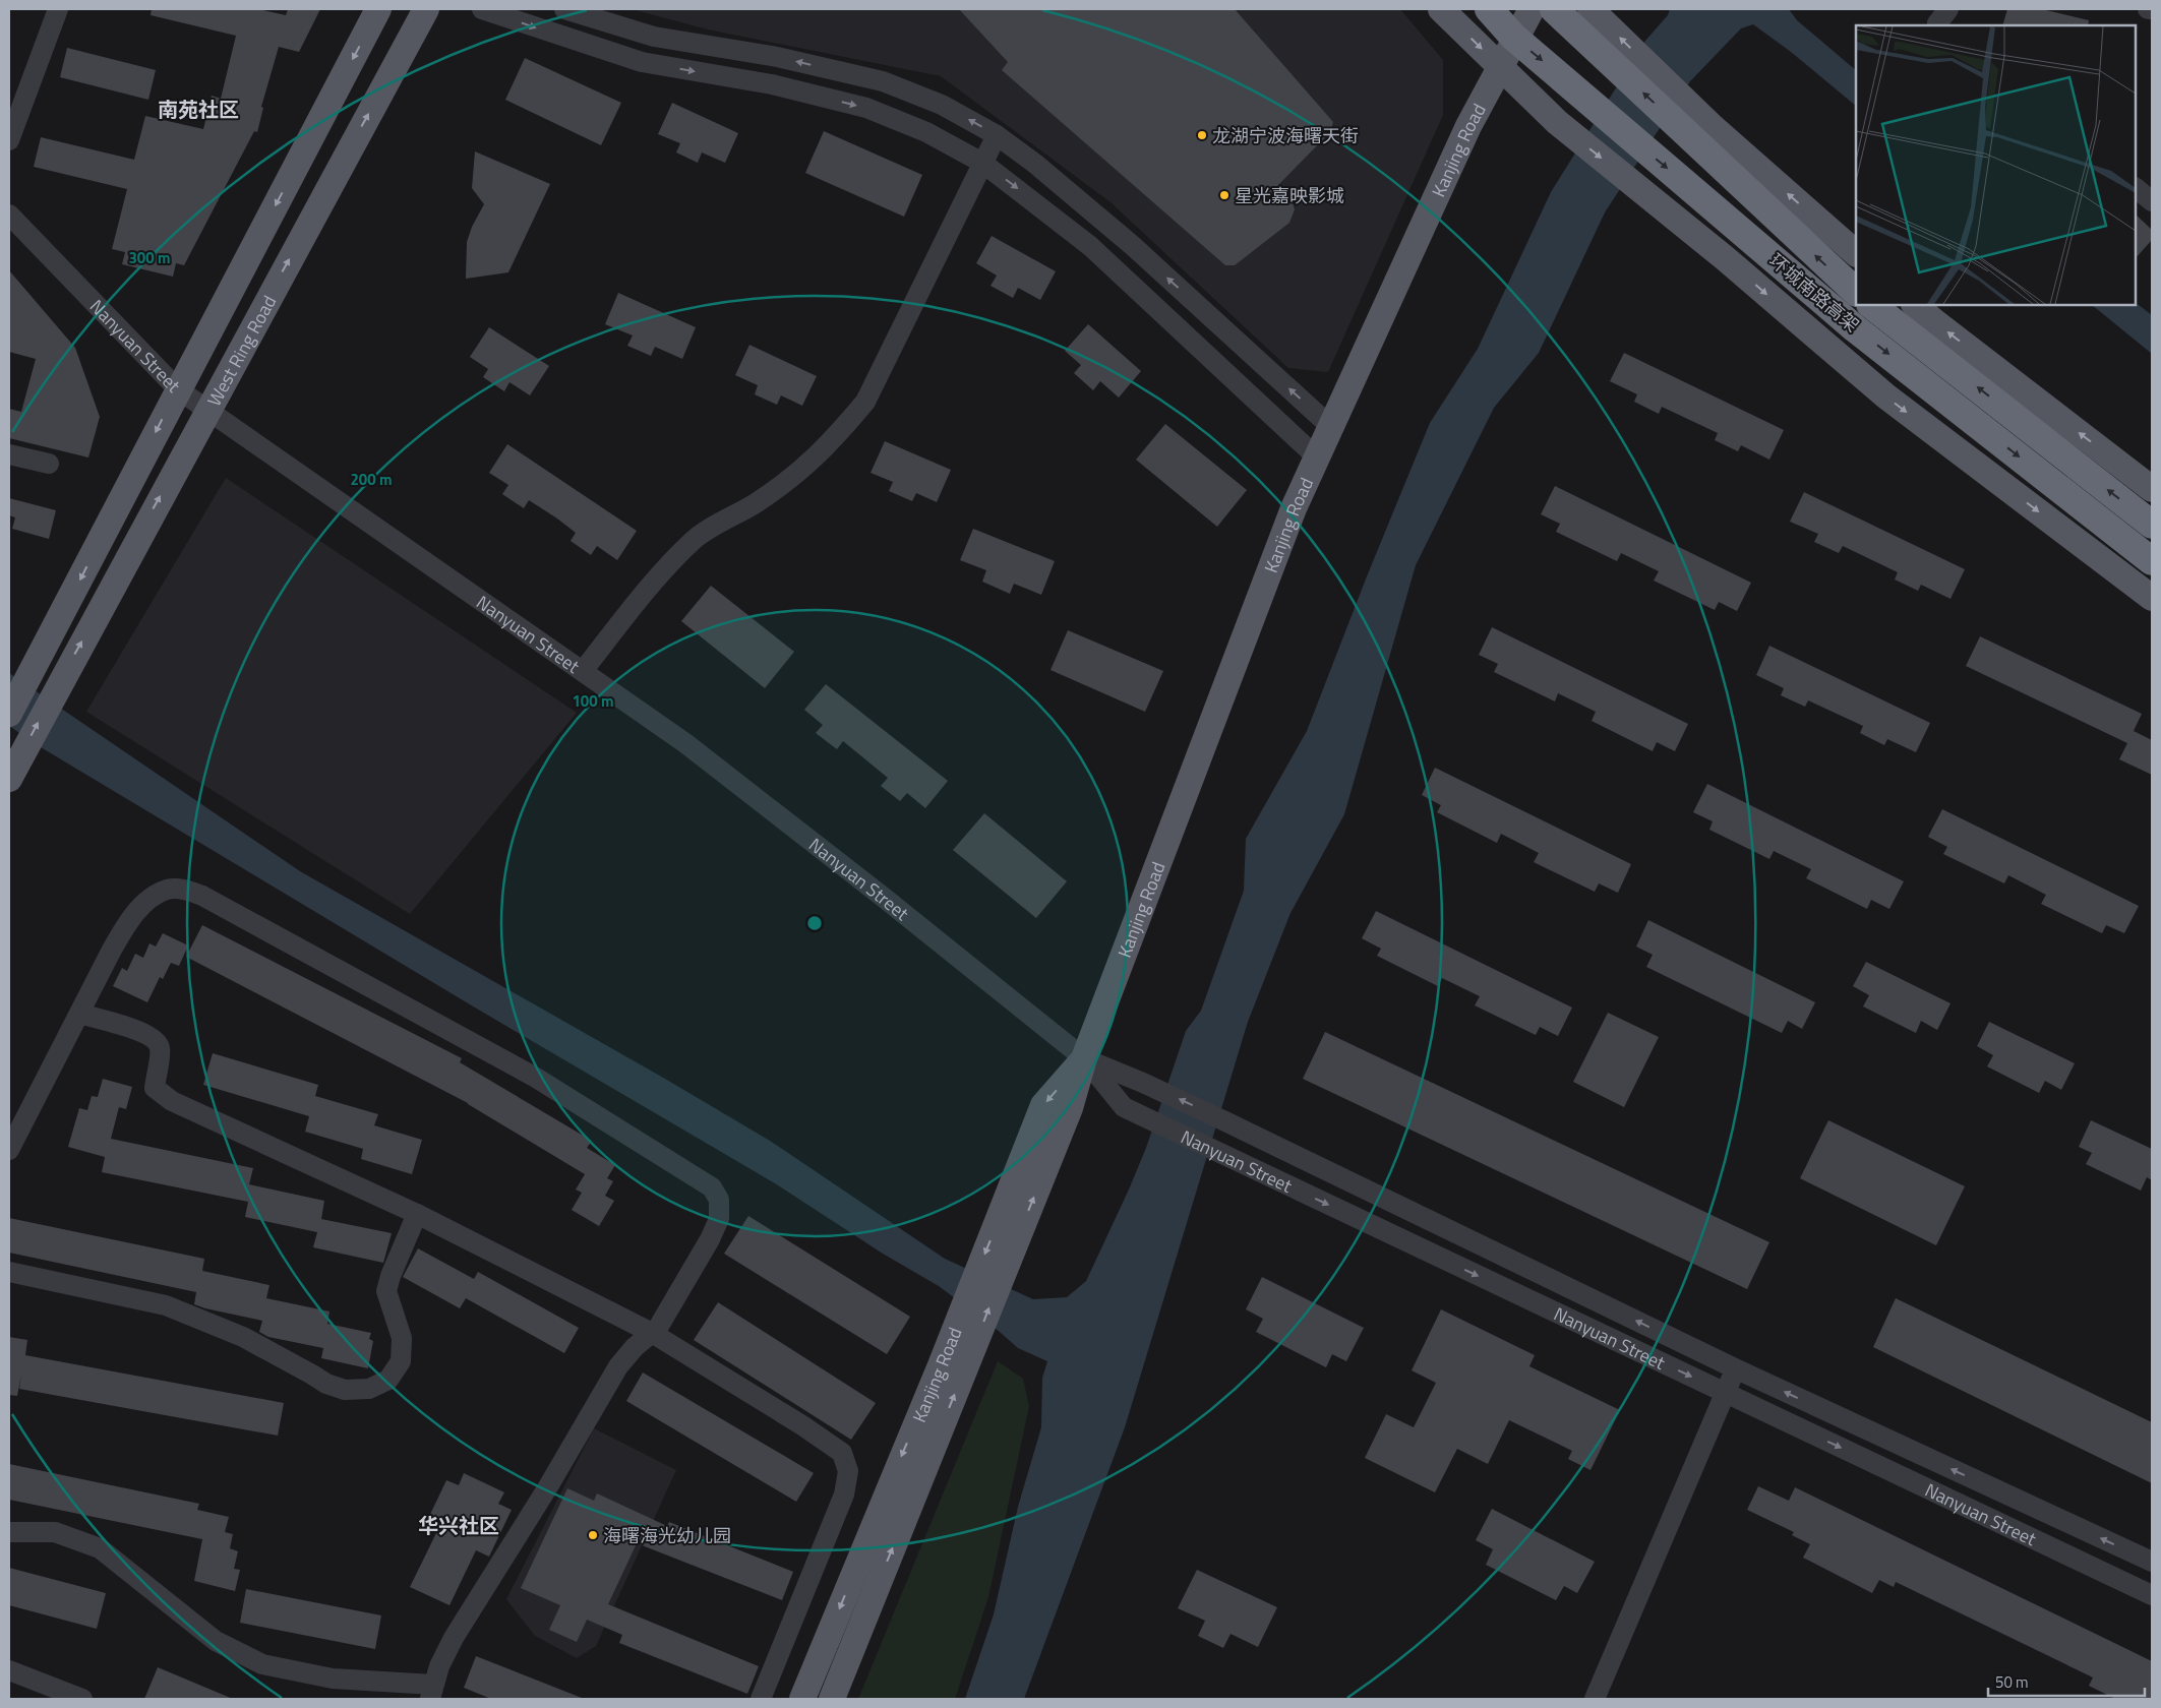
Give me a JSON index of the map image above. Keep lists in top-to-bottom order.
{
  "streets": {
    "highway": ["环城南路高架"],
    "main road": ["Kanjing Road", "West Ring Road"],
    "street": ["Nanyuan Street"]
  },
  "crossings": [
    ["Kanjing Road", "Nanyuan Street"],
    ["Nanyuan Street", "West Ring Road"]
  ],
  "districts": ["南苑社区", "华兴社区"],
  "places": ["龙湖宁波海曙天街", "星光嘉映影城", "海曙海光幼儿园"],
  "scale_bar": "50 m",
  "rings": ["300 m", "200 m", "100 m"]
}
